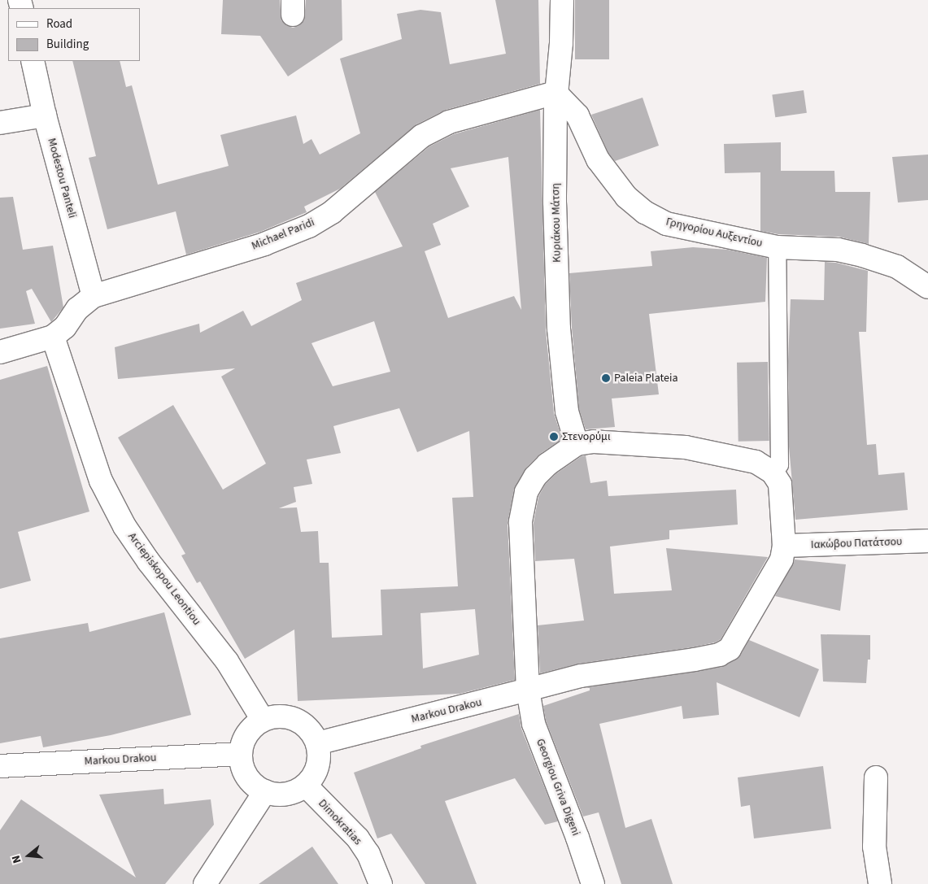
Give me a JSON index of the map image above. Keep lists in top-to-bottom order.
{
  "streets": {
    "street": [
      "Modestou Panteli",
      "Κυριάκου Μάτση",
      "Γρηγορίου Αυξεντίου",
      "Michael Paridi",
      "Ιακώβου Πατάτσου",
      "Arciepiskopou Leontiou",
      "Markou Drakou",
      "Georgiou Griva Digeni",
      "Dimokratias"
    ]
  },
  "crossings": [
    ["Modestou Panteli", "Michael Paridi"],
    ["Κυριάκου Μάτση", "Γρηγορίου Αυξεντίου"],
    ["Κυριάκου Μάτση", "Michael Paridi"],
    ["Κυριάκου Μάτση", "Georgiou Griva Digeni"],
    ["Γρηγορίου Αυξεντίου", "Michael Paridi"],
    ["Michael Paridi", "Arciepiskopou Leontiou"],
    ["Ιακώβου Πατάτσου", "Markou Drakou"],
    ["Arciepiskopou Leontiou", "Markou Drakou"],
    ["Arciepiskopou Leontiou", "Dimokratias"],
    ["Markou Drakou", "Georgiou Griva Digeni"],
    ["Markou Drakou", "Dimokratias"]
  ],
  "places": ["Paleia Plateia", "Στενορύμι"],
  "legend": ["Road", "Building"],
  "north": "left"
}
